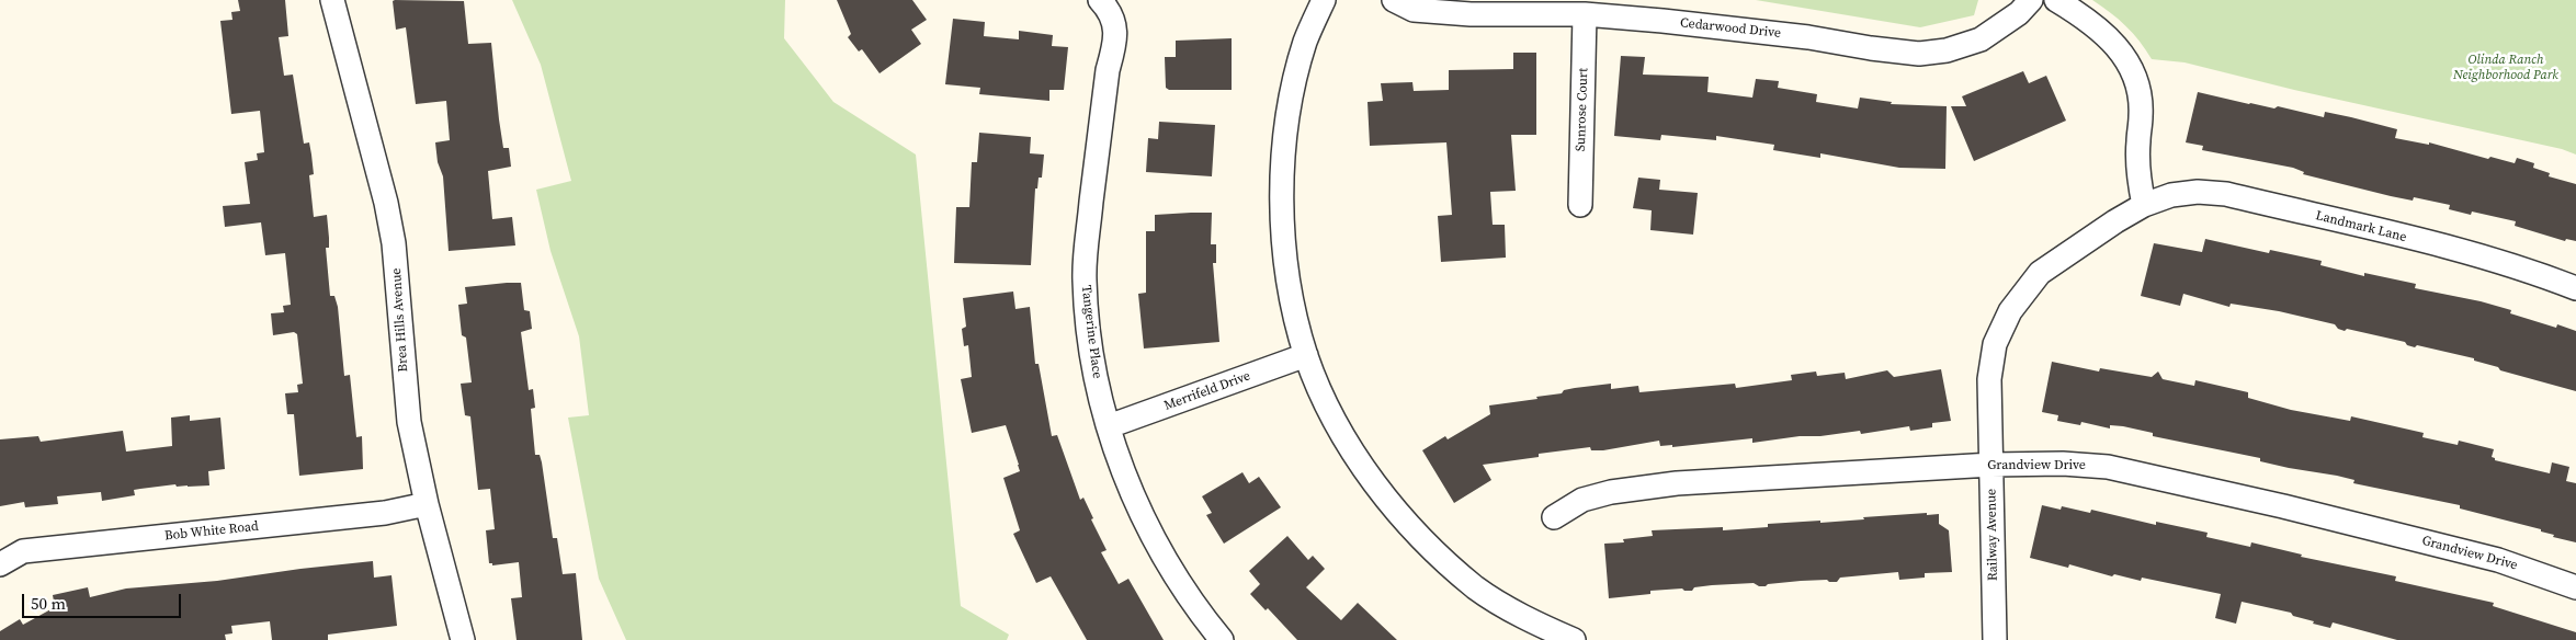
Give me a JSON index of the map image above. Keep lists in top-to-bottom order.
{
  "streets": {
    "street": [
      "Cedarwood Drive",
      "Sunrose Court",
      "Landmark Lane",
      "Brea Hills Avenue",
      "Tangerine Place",
      "Merrifeld Drive",
      "Grandview Drive",
      "Bob White Road",
      "Railway Avenue"
    ]
  },
  "crossings": [
    ["Cedarwood Drive", "Sunrose Court"],
    ["Landmark Lane", "Railway Avenue"],
    ["Brea Hills Avenue", "Bob White Road"],
    ["Tangerine Place", "Merrifeld Drive"],
    ["Grandview Drive", "Railway Avenue"]
  ],
  "parks": ["Olinda Ranch Neighborhood Park"],
  "scale_bar": "50 m"
}
